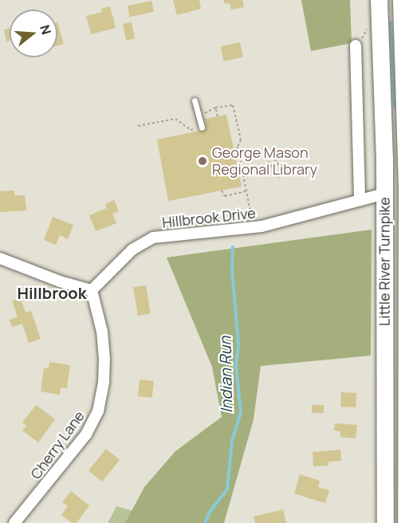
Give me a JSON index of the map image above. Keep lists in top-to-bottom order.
{
  "streets": {
    "main road": ["Little River Turnpike"],
    "street": ["Hillbrook Drive", "Cherry Lane"]
  },
  "crossings": [
    ["Hillbrook Drive", "Little River Turnpike"],
    ["Hillbrook Drive", "Cherry Lane"]
  ],
  "districts": ["Hillbrook"],
  "water": ["Indian Run"],
  "places": ["George Mason Regional Library"],
  "north": "right"
}
